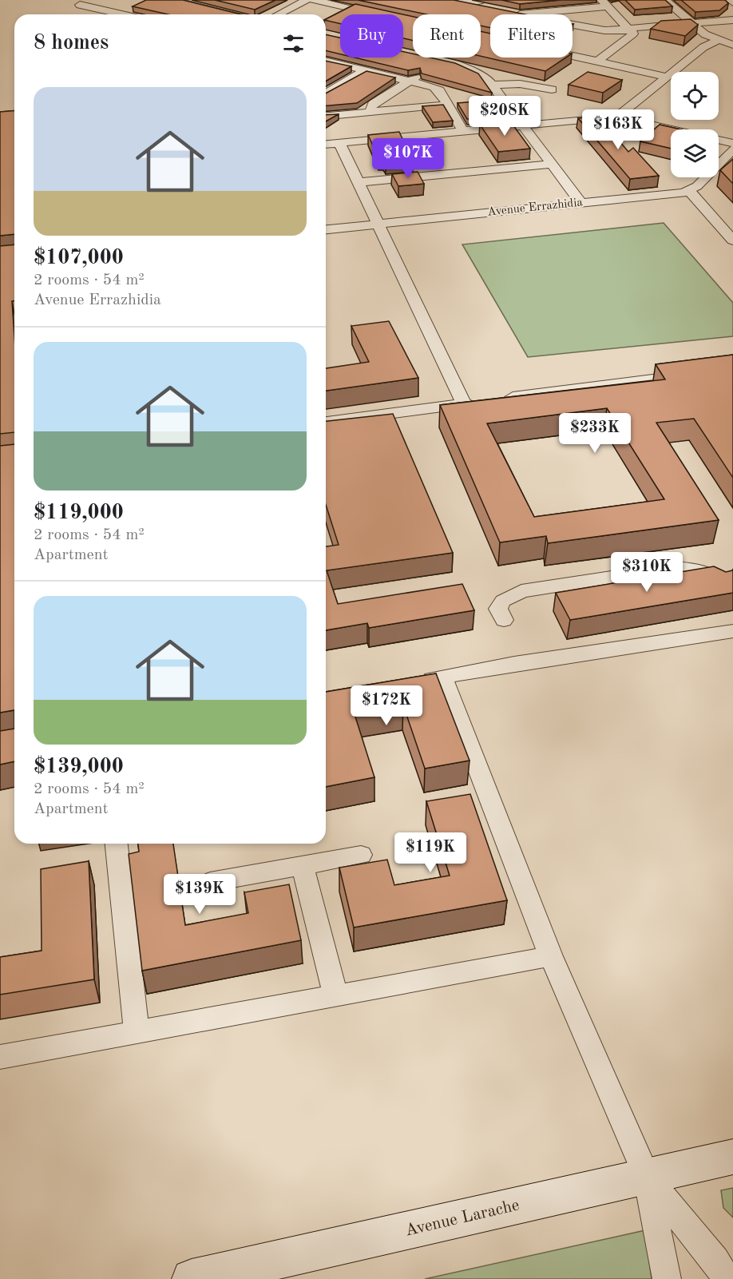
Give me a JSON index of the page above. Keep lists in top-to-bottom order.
{
  "streets": {
    "main road": ["Avenue Larache"],
    "street": ["Avenue Errazhidia"]
  },
  "page": {
    "chip": ["Buy", "Rent", "Filters"],
    "heading": "8 homes",
    "list": [
      {
        "name": "$107,000",
        "note": "2 rooms · 54 m² · Avenue Errazhidia"
      },
      {
        "name": "$119,000",
        "note": "2 rooms · 54 m² · Apartment"
      },
      {
        "name": "$139,000",
        "note": "2 rooms · 54 m² · Apartment"
      }
    ],
    "price": [
      "$208K",
      "$163K",
      "$107K",
      "$233K",
      "$310K",
      "$172K",
      "$119K",
      "$139K"
    ]
  }
}
